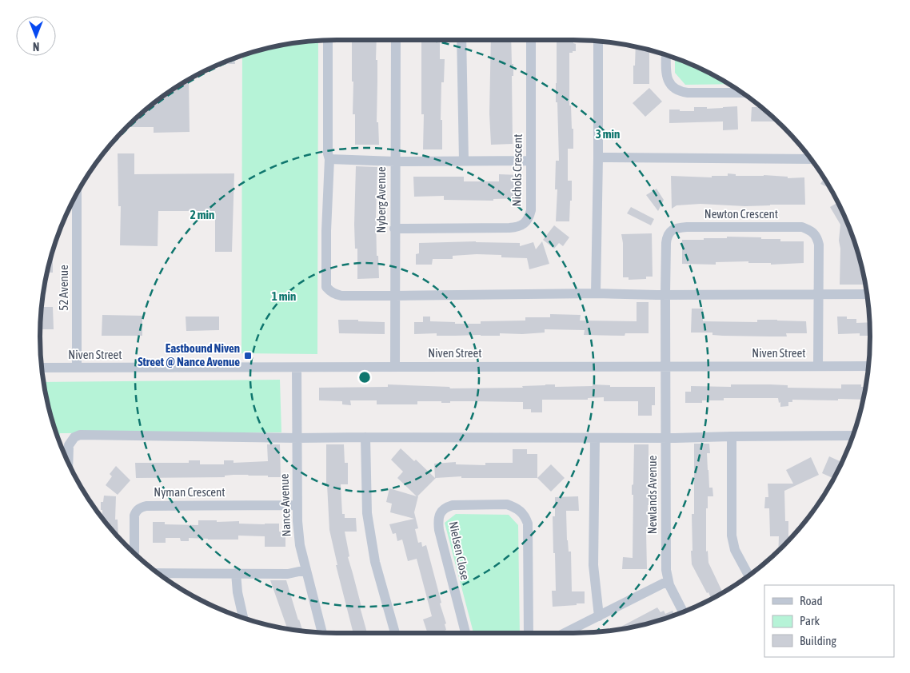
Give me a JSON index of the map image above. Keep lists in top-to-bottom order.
{
  "streets": {
    "street": [
      "Nichols Crescent",
      "Nyberg Avenue",
      "Newton Crescent",
      "52 Avenue",
      "Niven Street",
      "Nyman Crescent",
      "Newlands Avenue",
      "Nance Avenue",
      "Nielsen Close"
    ]
  },
  "crossings": [
    ["Nichols Crescent", "Nyberg Avenue"],
    ["Nyberg Avenue", "Niven Street"],
    ["Newton Crescent", "Niven Street"],
    ["Newton Crescent", "Newlands Avenue"],
    ["52 Avenue", "Niven Street"],
    ["Niven Street", "Newlands Avenue"],
    ["Niven Street", "Nance Avenue"],
    ["Nyman Crescent", "Nance Avenue"]
  ],
  "places": {
    "transit": ["Eastbound Niven Street @ Nance Avenue"]
  },
  "legend": ["Road", "Park", "Building"],
  "north": "bottom",
  "rings": ["3 min", "2 min", "1 min"]
}
